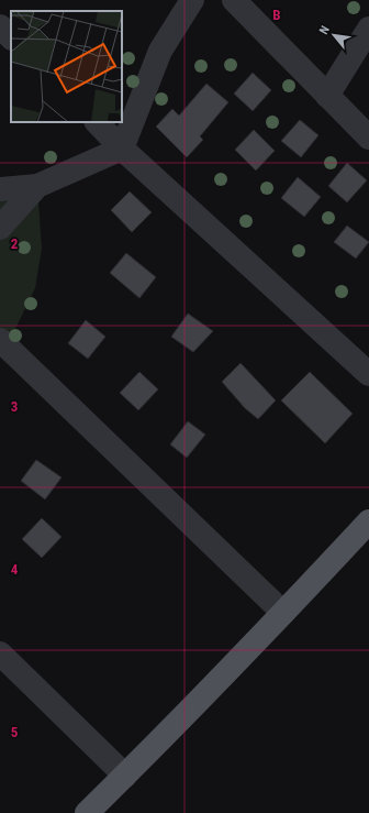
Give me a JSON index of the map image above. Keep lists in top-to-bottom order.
{
  "north": "top left",
  "grid": {
    "columns": ["B"],
    "rows": [
      "2",
      "3",
      "4",
      "5"
    ]
  }
}
